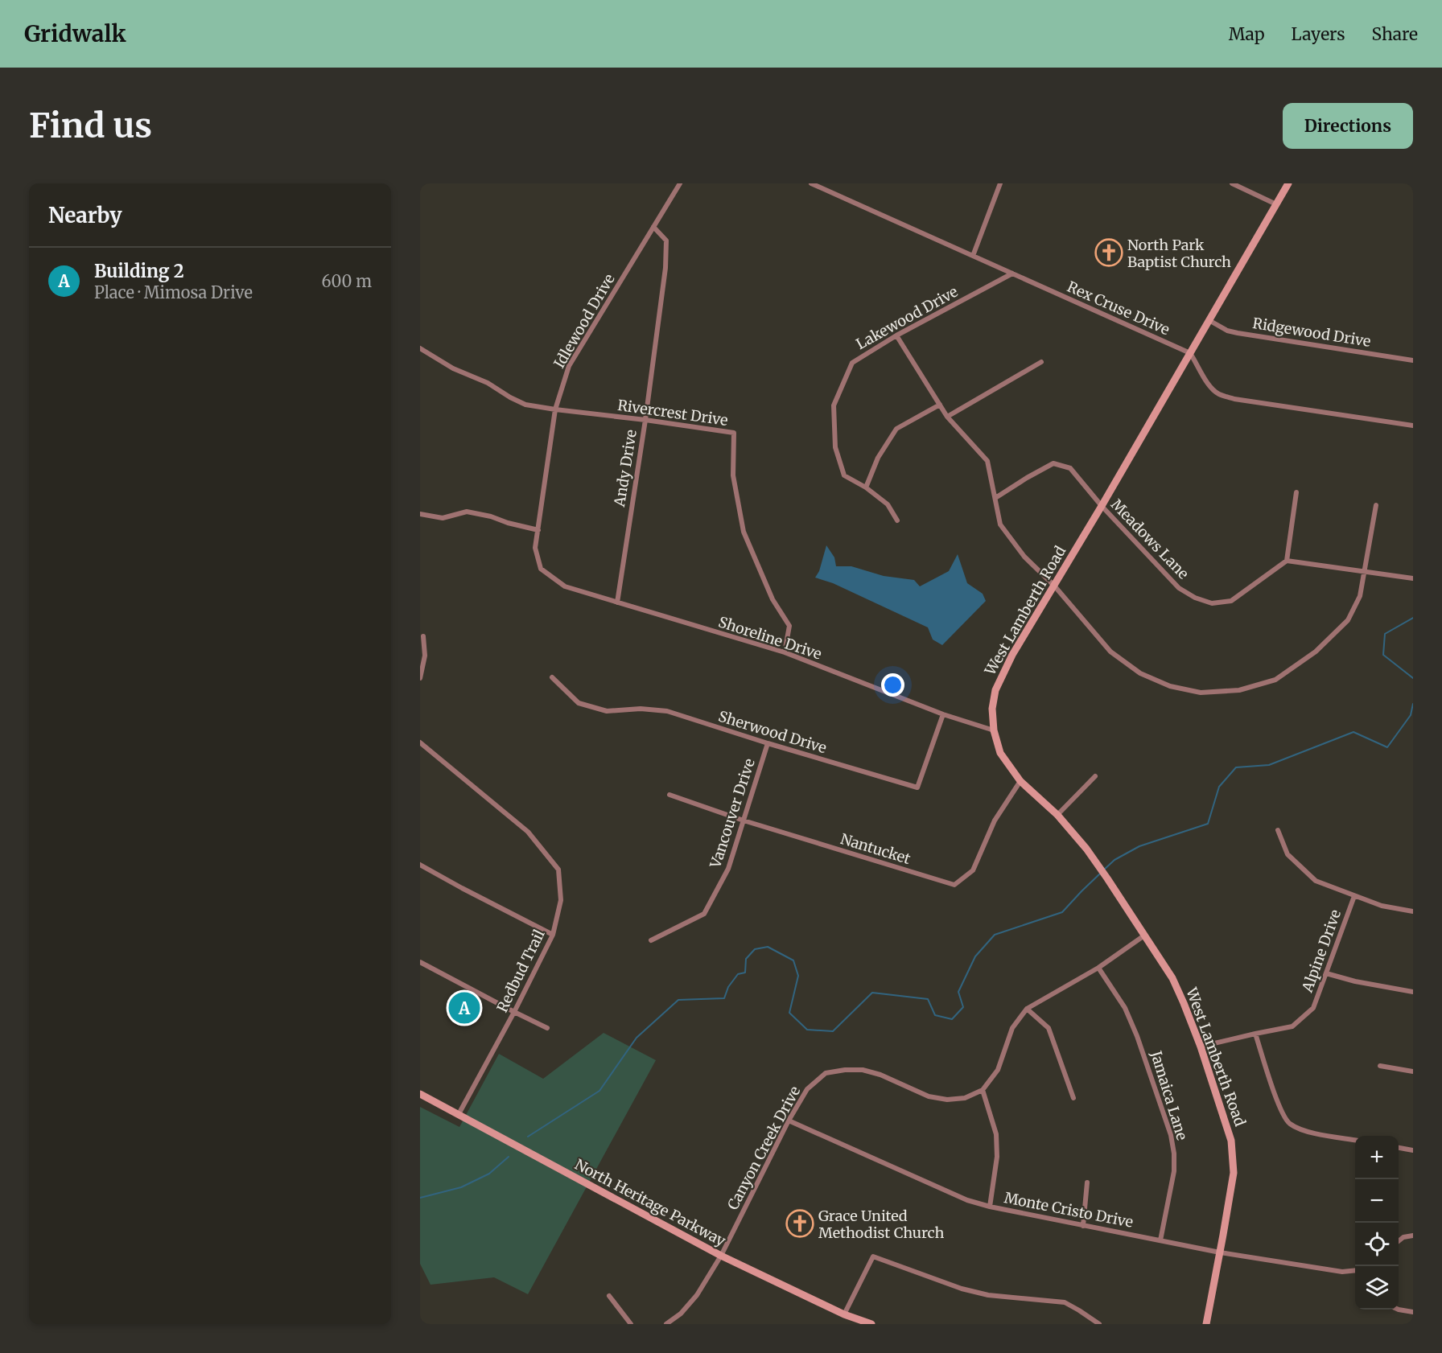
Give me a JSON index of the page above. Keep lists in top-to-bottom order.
{
  "streets": {
    "street": [
      "Rex Cruse Drive",
      "Lakewood Drive",
      "Idlewood Drive",
      "Ridgewood Drive",
      "Rivercrest Drive",
      "Andy Drive",
      "Meadows Lane",
      "West Lamberth Road",
      "Shoreline Drive",
      "Sherwood Drive",
      "Vancouver Drive",
      "Nantucket",
      "Alpine Drive",
      "Redbud Trail",
      "Jamaica Lane",
      "Canyon Creek Drive",
      "North Heritage Parkway",
      "Monte Cristo Drive"
    ]
  },
  "crossings": [
    ["Rex Cruse Drive", "Lakewood Drive"],
    ["Rex Cruse Drive", "West Lamberth Road"],
    ["Idlewood Drive", "Rivercrest Drive"],
    ["Idlewood Drive", "Andy Drive"],
    ["Idlewood Drive", "Shoreline Drive"],
    ["Ridgewood Drive", "West Lamberth Road"],
    ["Rivercrest Drive", "Andy Drive"],
    ["Rivercrest Drive", "Shoreline Drive"],
    ["Andy Drive", "Shoreline Drive"],
    ["Meadows Lane", "West Lamberth Road"],
    ["West Lamberth Road", "Shoreline Drive"],
    ["West Lamberth Road", "Nantucket"],
    ["West Lamberth Road", "Alpine Drive"],
    ["West Lamberth Road", "Monte Cristo Drive"],
    ["Shoreline Drive", "Sherwood Drive"],
    ["Sherwood Drive", "Vancouver Drive"],
    ["Vancouver Drive", "Nantucket"],
    ["Redbud Trail", "North Heritage Parkway"],
    ["Jamaica Lane", "Monte Cristo Drive"],
    ["Canyon Creek Drive", "North Heritage Parkway"],
    ["Canyon Creek Drive", "Monte Cristo Drive"]
  ],
  "places": {
    "church": ["North Park Baptist Church", "Grace United Methodist Church"]
  },
  "page": {
    "header": "Gridwalk",
    "nav": ["Map", "Layers", "Share"],
    "buttons": "Directions",
    "title": "Find us",
    "heading": "Nearby",
    "list": [
      {
        "mark": "A",
        "name": "Building 2",
        "note": "Place · Mimosa Drive",
        "value": "600 m"
      }
    ],
    "pins": "A",
    "map_buttons": ["+", "−"]
  }
}
